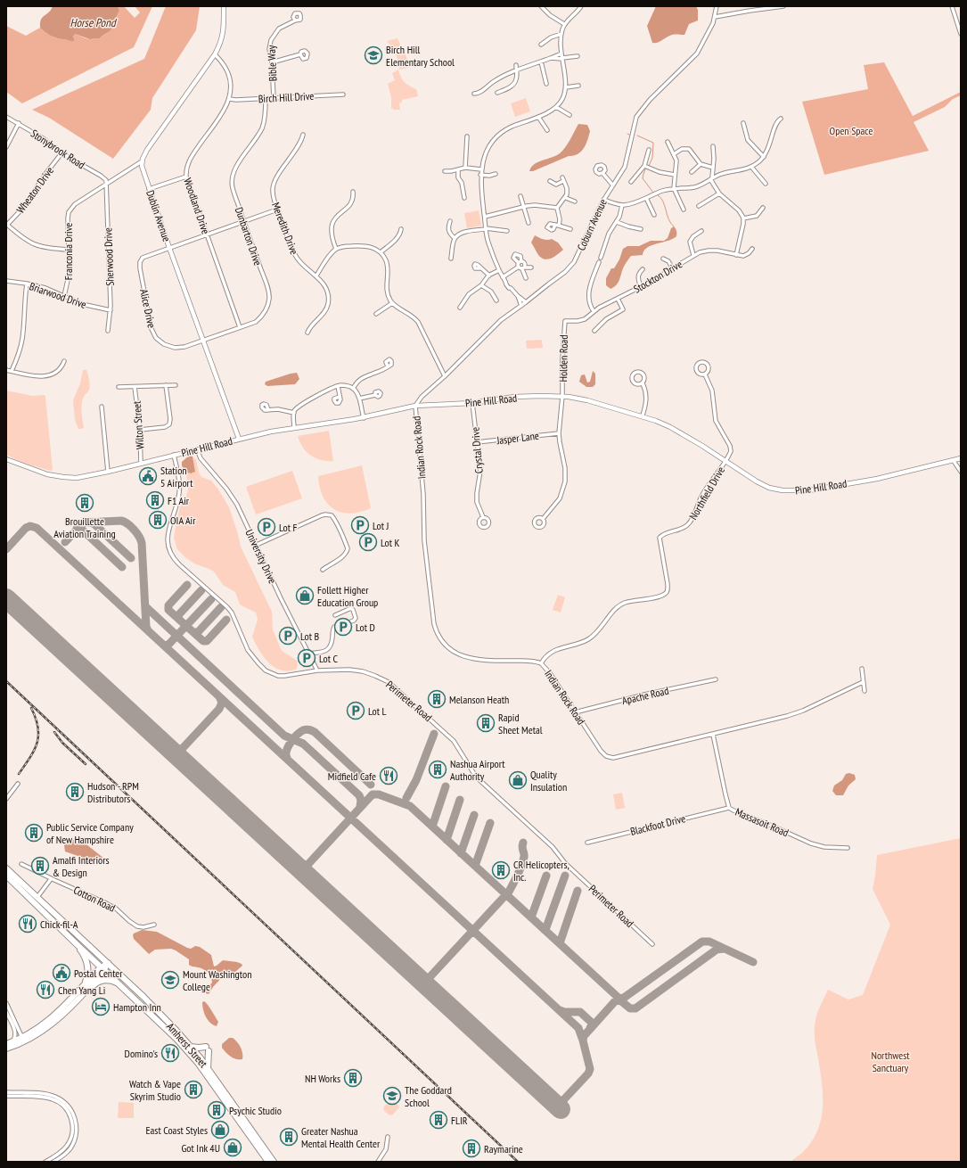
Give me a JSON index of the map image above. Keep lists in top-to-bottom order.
{
  "streets": {
    "main road": ["Amherst Street"],
    "street": [
      "Bible Way",
      "Birch Hill Drive",
      "Stonybrook Road",
      "Wheaton Drive",
      "Woodland Drive",
      "Dublin Avenue",
      "Coburn Avenue",
      "Meredith Drive",
      "Dunbarton Drive",
      "Franconia Drive",
      "Sherwood Drive",
      "Stockton Drive",
      "Briarwood Drive",
      "Alice Drive",
      "Holden Road",
      "Pine Hill Road",
      "Wilton Street",
      "Jasper Lane",
      "Indian Rock Road",
      "Crystal Drive",
      "Northfield Drive",
      "University Drive",
      "Apache Road",
      "Perimeter Road",
      "Massasoit Road",
      "Blackfoot Drive",
      "Cotton Road"
    ]
  },
  "crossings": [
    ["Bible Way", "Birch Hill Drive"],
    ["Birch Hill Drive", "Woodland Drive"],
    ["Birch Hill Drive", "Dunbarton Drive"],
    ["Stonybrook Road", "Wheaton Drive"],
    ["Stonybrook Road", "Franconia Drive"],
    ["Stonybrook Road", "Sherwood Drive"],
    ["Woodland Drive", "Dunbarton Drive"],
    ["Woodland Drive", "Alice Drive"],
    ["Dublin Avenue", "Dunbarton Drive"],
    ["Dublin Avenue", "Franconia Drive"],
    ["Dublin Avenue", "Alice Drive"],
    ["Dublin Avenue", "Pine Hill Road"],
    ["Coburn Avenue", "Pine Hill Road"],
    ["Coburn Avenue", "Indian Rock Road"],
    ["Meredith Drive", "Alice Drive"],
    ["Dunbarton Drive", "Alice Drive"],
    ["Franconia Drive", "Sherwood Drive"],
    ["Franconia Drive", "Briarwood Drive"],
    ["Sherwood Drive", "Briarwood Drive"],
    ["Stockton Drive", "Holden Road"],
    ["Holden Road", "Pine Hill Road"],
    ["Holden Road", "Jasper Lane"],
    ["Pine Hill Road", "Wilton Street"],
    ["Pine Hill Road", "Indian Rock Road"],
    ["Pine Hill Road", "Crystal Drive"],
    ["Pine Hill Road", "Northfield Drive"],
    ["Pine Hill Road", "University Drive"],
    ["Pine Hill Road", "Perimeter Road"],
    ["Jasper Lane", "Crystal Drive"],
    ["Indian Rock Road", "Northfield Drive"],
    ["Indian Rock Road", "Apache Road"],
    ["Indian Rock Road", "Massasoit Road"],
    ["University Drive", "Perimeter Road"],
    ["Massasoit Road", "Blackfoot Drive"]
  ],
  "water": ["Horse Pond"],
  "parks": ["Open Space", "Northwest Sanctuary"],
  "places": {
    "school or university": ["Birch Hill Elementary School", "Mount Washington College", "The Goddard School"],
    "public building": ["Station 5 Airport", "Postal Center"],
    "building": [
      "F1 Air",
      "Brouillette Aviation Training",
      "OIA Air",
      "Melanson Heath",
      "Rapid Sheet Metal",
      "Nashua Airport Authority",
      "Hudson - RPM Distributors",
      "Public Service Company of New Hampshire",
      "Amalfi Interiors & Design",
      "CR Helicopters, Inc.",
      "NH Works",
      "Watch & Vape Skyrim Studio",
      "Psychic Studio",
      "FLIR",
      "Greater Nashua Mental Health Center",
      "Raymarine"
    ],
    "parking": [
      "Lot J",
      "Lot F",
      "Lot K",
      "Lot D",
      "Lot B",
      "Lot C",
      "Lot L"
    ],
    "shop": [
      "Follett Higher Education Group",
      "Quality Insulation",
      "East Coast Styles",
      "Got Ink 4U"
    ],
    "restaurant": [
      "Midfield Cafe",
      "Chick-fil-A",
      "Chen Yang Li",
      "Domino's"
    ],
    "hotel": ["Hampton Inn"]
  }
}
